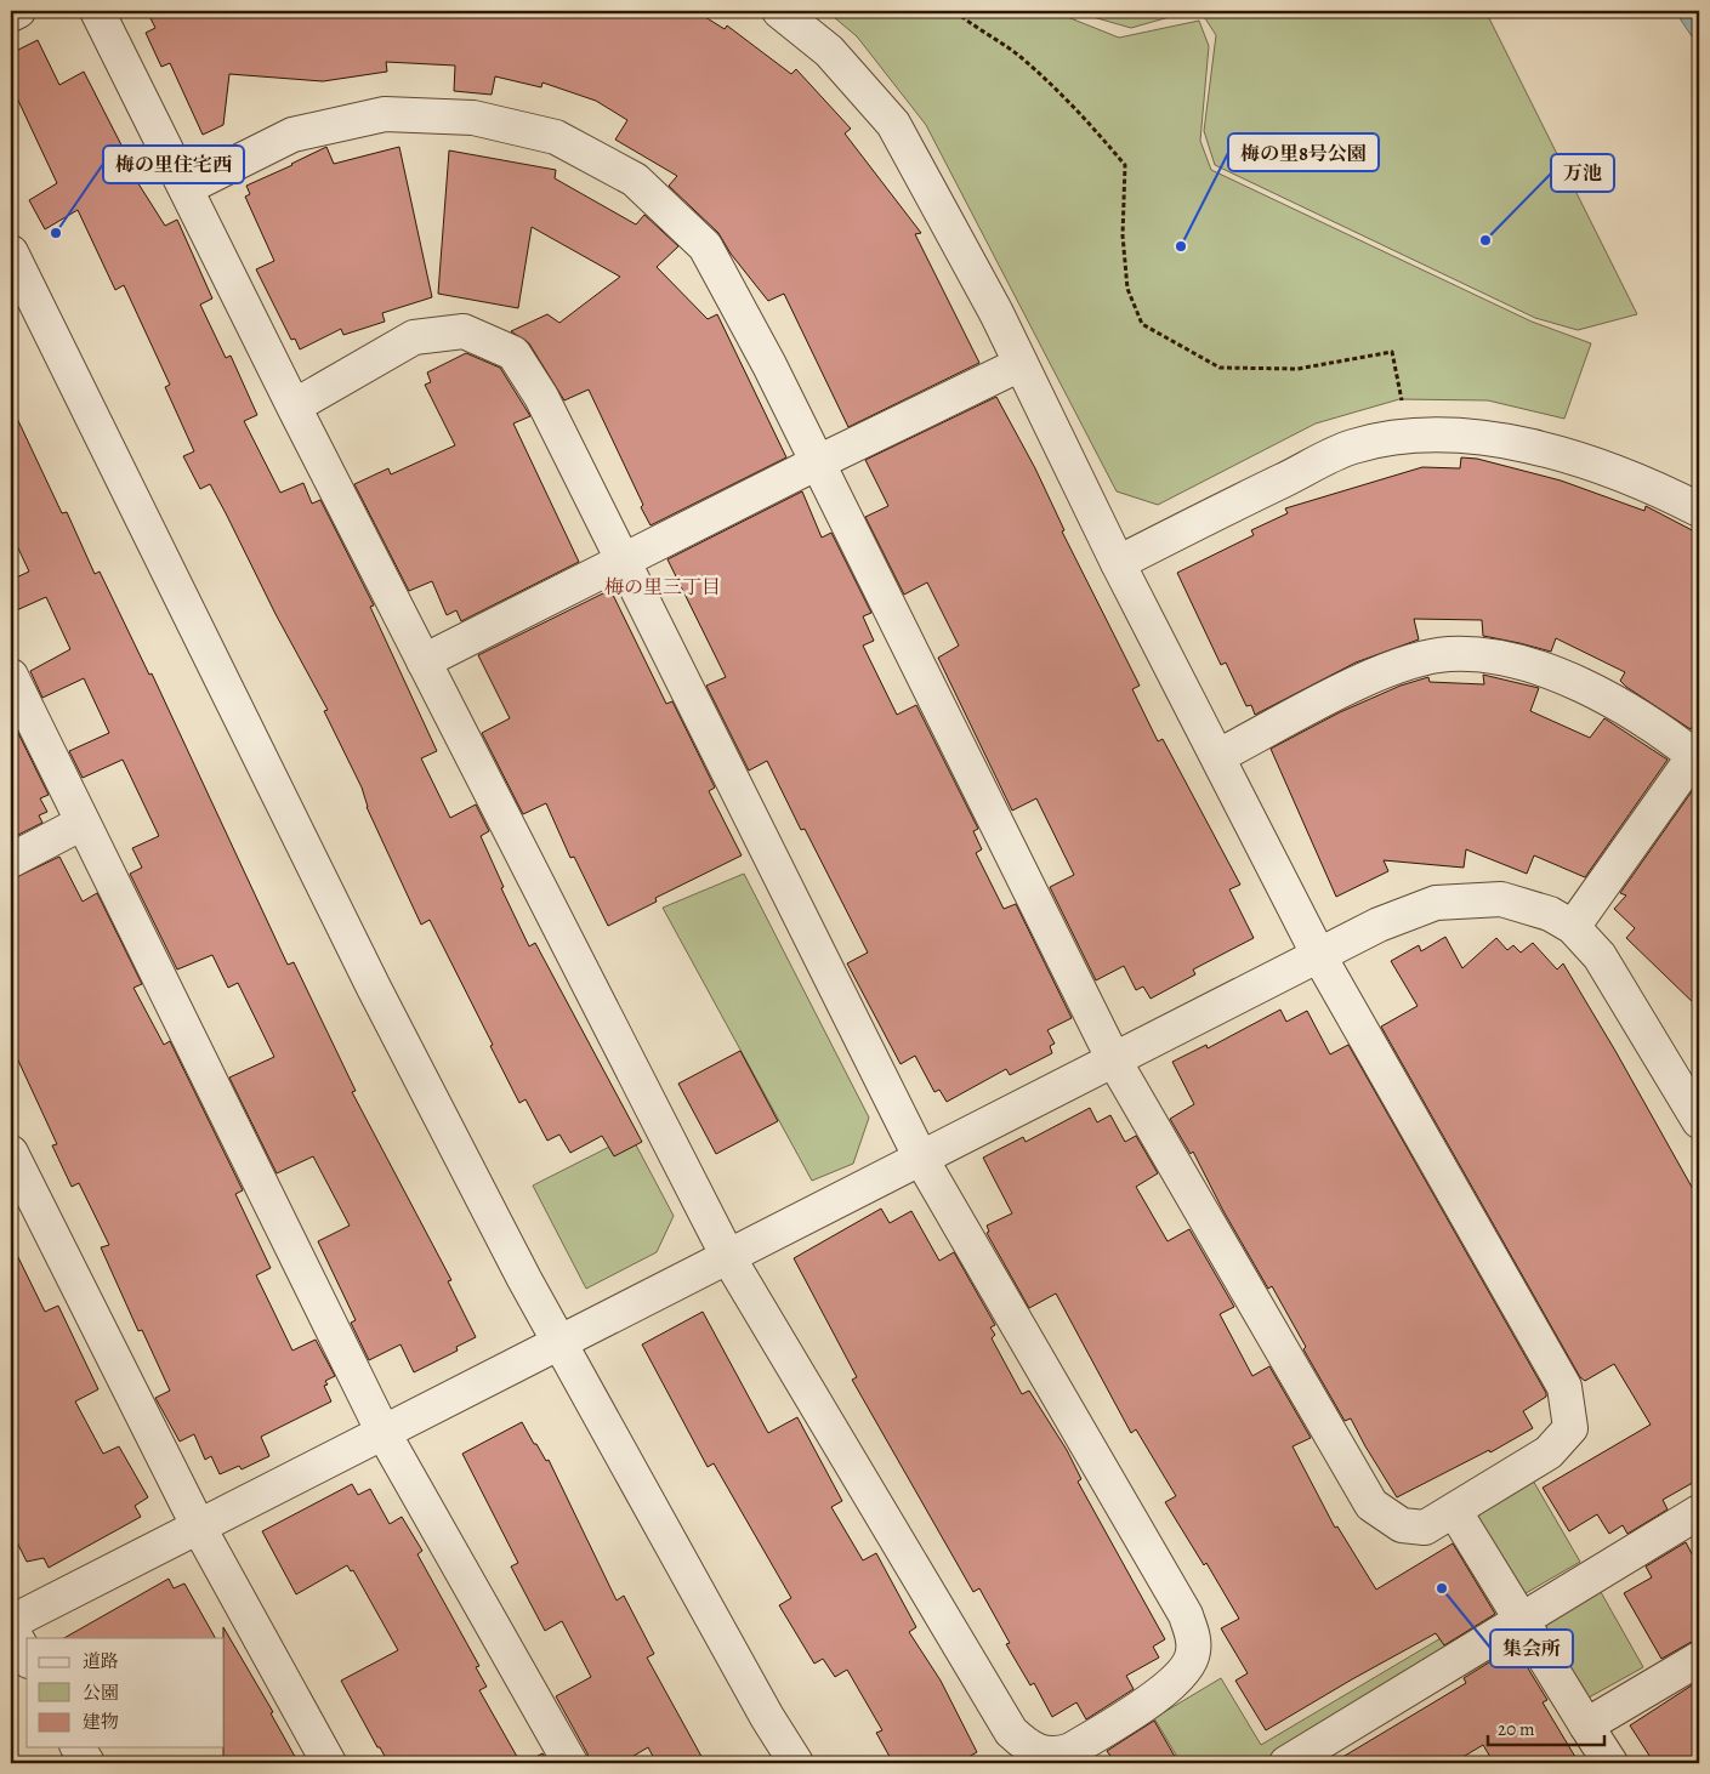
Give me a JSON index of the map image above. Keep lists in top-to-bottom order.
{
  "districts": ["梅の里三丁目"],
  "places": [
    "梅の里住宅西",
    "万池",
    "梅の里8号公園",
    "集会所"
  ],
  "legend": ["道路", "公園", "建物"],
  "scale_bar": "20 m"
}
